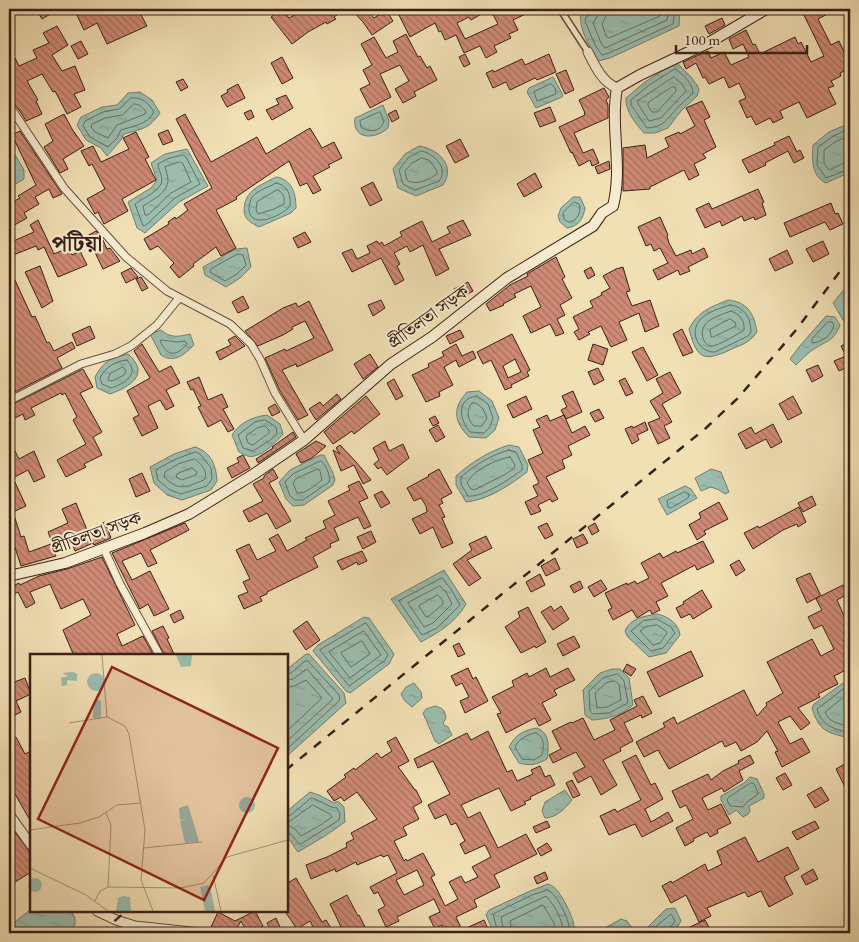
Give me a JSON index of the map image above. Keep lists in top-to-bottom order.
{
  "streets": {
    "main road": ["প্রীতিলতা সড়ক"]
  },
  "districts": ["পটিয়া"],
  "scale_bar": "100 m"
}
